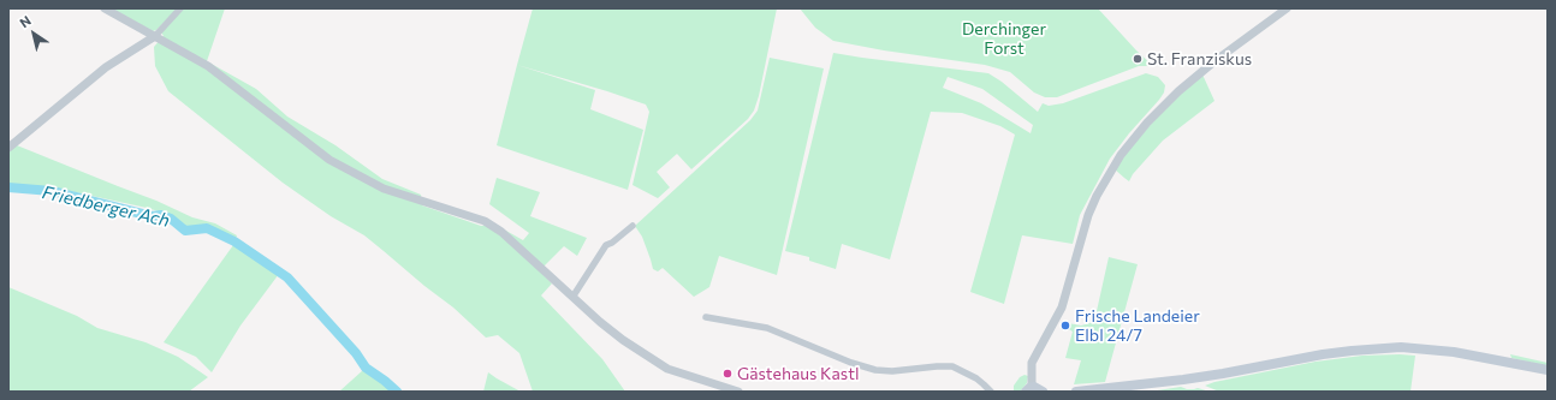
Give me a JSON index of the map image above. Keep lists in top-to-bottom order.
{
  "water": ["Friedberger Ach"],
  "parks": ["Derchinger Forst"],
  "places": ["St. Franziskus", "Frische Landeier Elbl 24/7", "Gästehaus Kastl"],
  "north": "top left"
}
